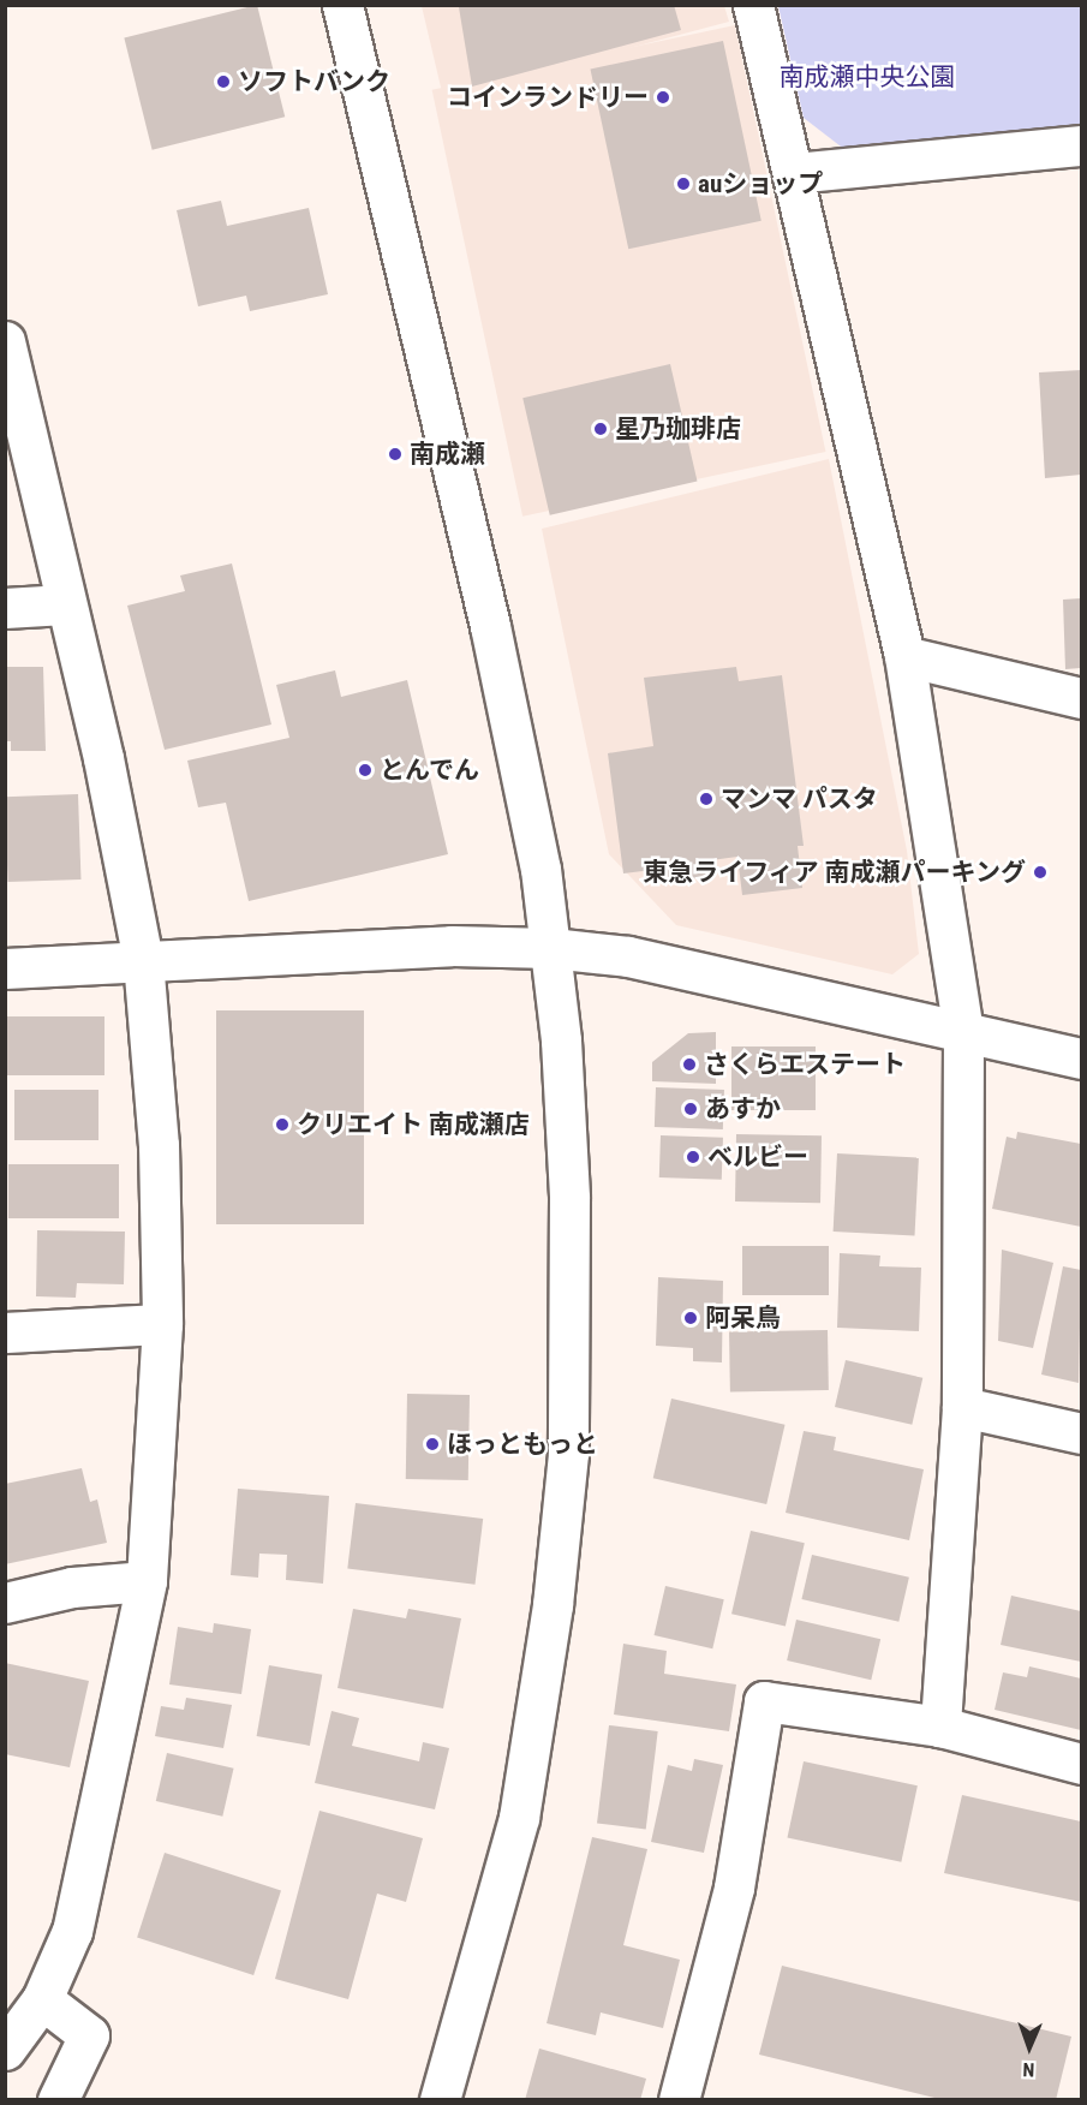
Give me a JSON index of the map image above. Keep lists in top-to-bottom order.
{
  "parks": ["南成瀬中央公園"],
  "places": [
    "ソフトバンク",
    "コインランドリー",
    "auショップ",
    "星乃珈琲店",
    "南成瀬",
    "とんでん",
    "マンマ パスタ",
    "東急ライフィア 南成瀬パーキング",
    "さくらエステート",
    "あすか",
    "クリエイト 南成瀬店",
    "ベルビー",
    "阿呆鳥",
    "ほっともっと"
  ],
  "north": "bottom"
}
